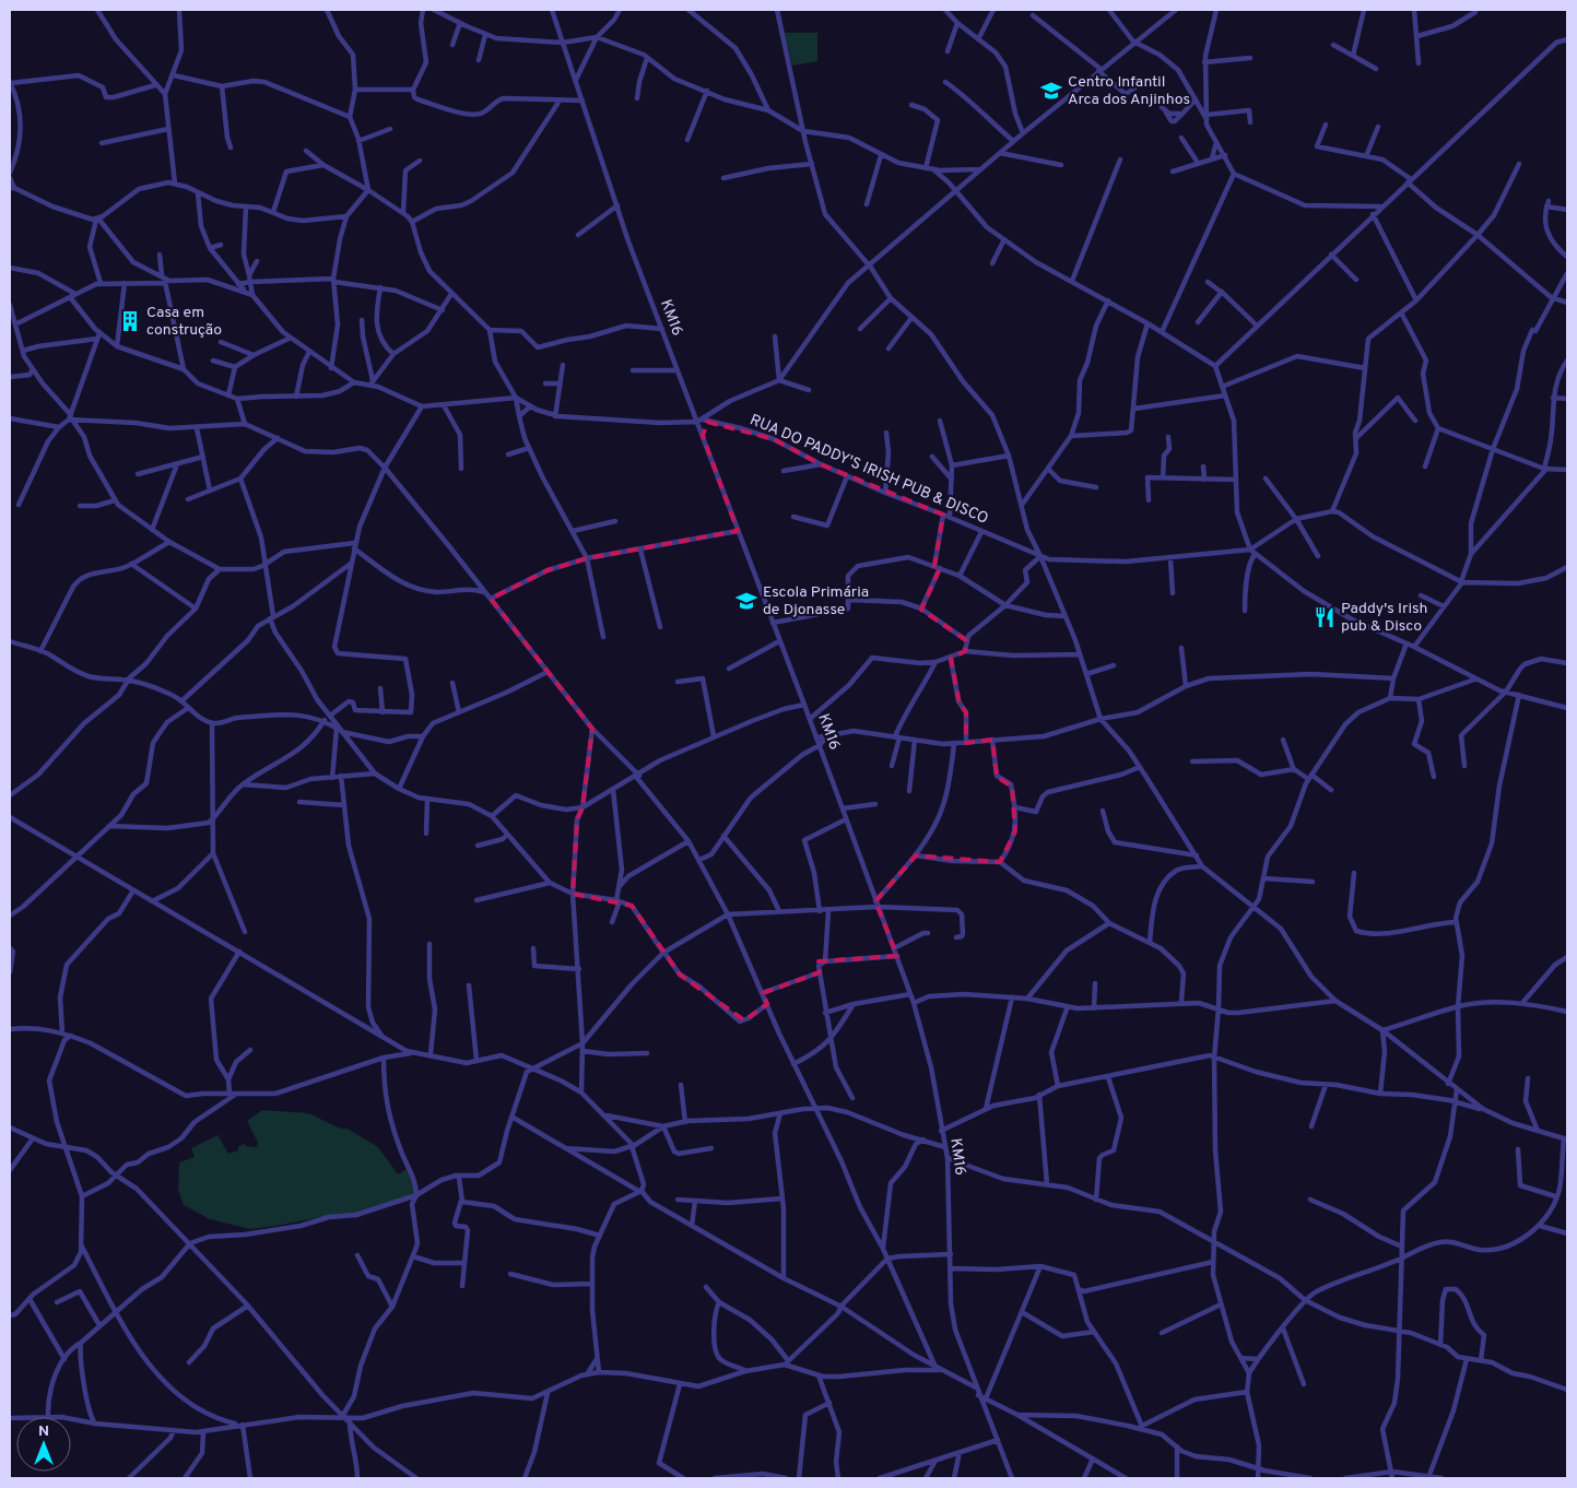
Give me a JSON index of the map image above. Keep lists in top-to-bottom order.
{
  "streets": {
    "street": ["KM16", "RUA DO PADDY'S IRISH PUB & DISCO"]
  },
  "crossings": [
    ["KM16", "RUA DO PADDY'S IRISH PUB & DISCO"]
  ],
  "places": {
    "school or university": ["Centro Infantil Arca dos Anjinhos", "Escola Primária de Djonasse"],
    "building": ["Casa em construção"],
    "restaurant": ["Paddy's Irish pub & Disco"]
  },
  "north": "top"
}
